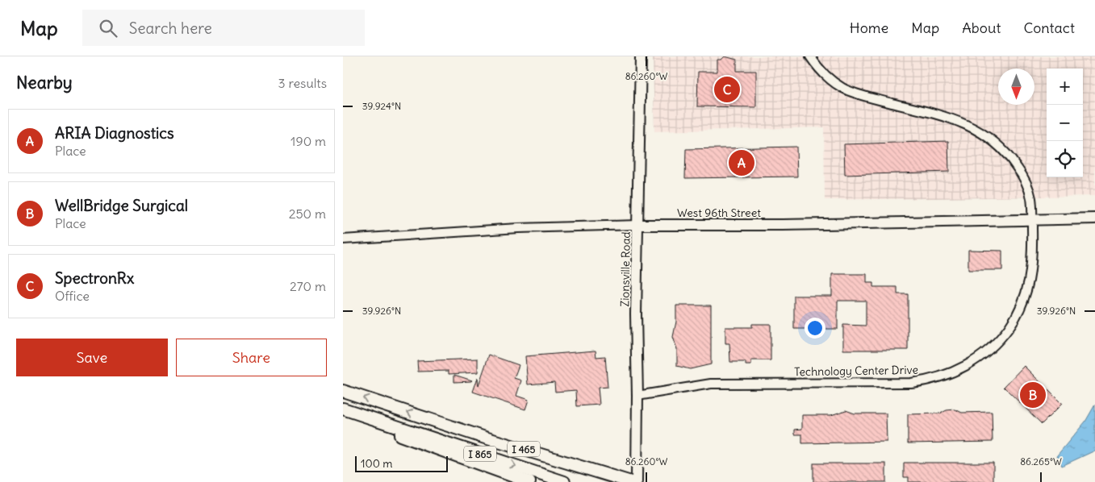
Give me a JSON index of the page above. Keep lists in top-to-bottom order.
{
  "streets": {
    "highway": ["I 465", "I 865"],
    "main road": ["West 96th Street", "Zionsville Road"],
    "street": ["Technology Center Drive"]
  },
  "crossings": [
    ["West 96th Street", "Zionsville Road"],
    ["West 96th Street", "Technology Center Drive"],
    ["Zionsville Road", "Technology Center Drive"],
    ["I 465", "I 865"]
  ],
  "scale_bar": "100 m",
  "north": "bottom",
  "page": {
    "header": "Map",
    "search": "Search here",
    "nav": [
      "Home",
      "Map",
      "About",
      "Contact"
    ],
    "heading": ["Nearby", "3 results"],
    "map_buttons": ["+", "−"],
    "pins": ["C", "A", "B"],
    "list": [
      {
        "mark": "A",
        "name": "ARIA Diagnostics",
        "note": "Place",
        "value": "190 m"
      },
      {
        "mark": "B",
        "name": "WellBridge Surgical",
        "note": "Place",
        "value": "250 m"
      },
      {
        "mark": "C",
        "name": "SpectronRx",
        "note": "Office",
        "value": "270 m"
      }
    ],
    "buttons": ["Save", "Share"],
    "scale": "100 m"
  },
  "coordinates": [
    "86.260°W",
    "39.924°N",
    "39.926°N",
    "86.265°W"
  ]
}
